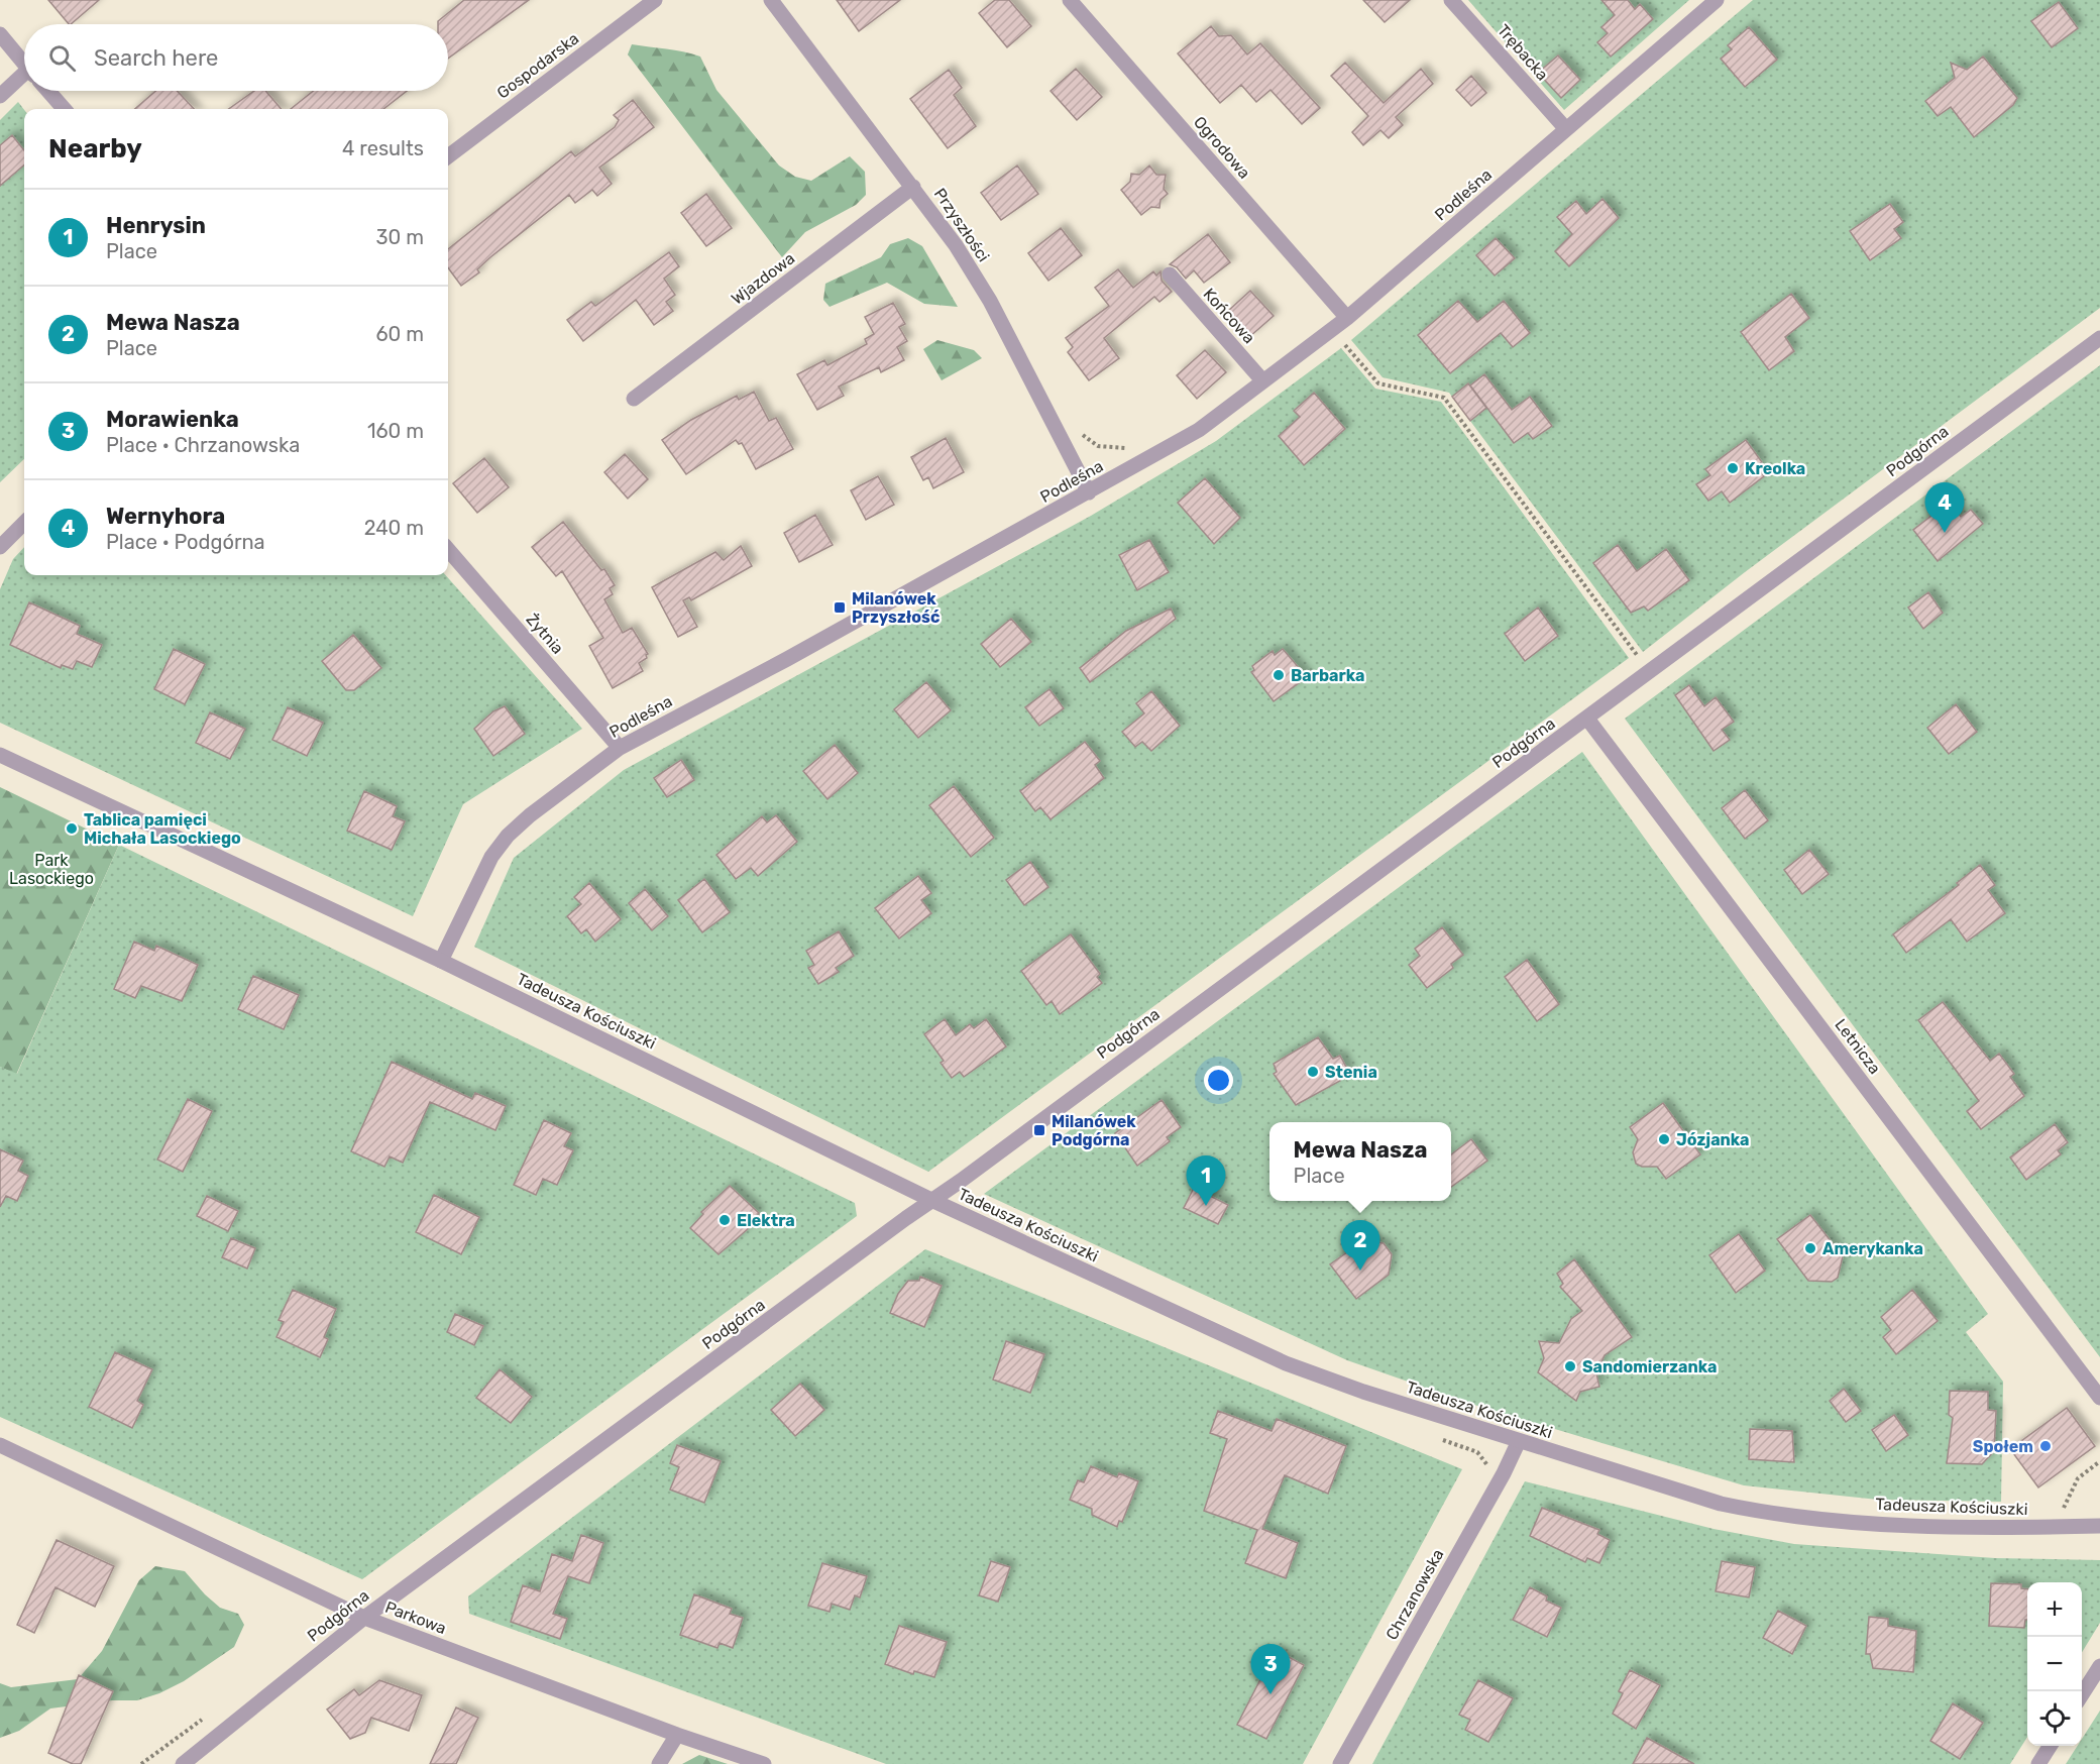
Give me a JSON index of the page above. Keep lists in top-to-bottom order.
{
  "streets": {
    "street": [
      "Trębacka",
      "Gospodarska",
      "Ogrodowa",
      "Podleśna",
      "Przyszłości",
      "Wjazdowa",
      "Końcowa",
      "Podgórna",
      "Żytnia",
      "Tadeusza Kościuszki",
      "Letnicza",
      "Chrzanowska",
      "Parkowa"
    ]
  },
  "crossings": [
    ["Trębacka", "Podleśna"],
    ["Ogrodowa", "Podleśna"],
    ["Podleśna", "Przyszłości"],
    ["Podleśna", "Końcowa"],
    ["Podleśna", "Żytnia"],
    ["Podleśna", "Tadeusza Kościuszki"],
    ["Przyszłości", "Wjazdowa"],
    ["Podgórna", "Tadeusza Kościuszki"],
    ["Podgórna", "Letnicza"],
    ["Podgórna", "Parkowa"],
    ["Tadeusza Kościuszki", "Chrzanowska"]
  ],
  "parks": ["Park Lasockiego"],
  "places": {
    "other": [
      "Kreolka",
      "Barbarka",
      "Tablica pamięci Michała Lasockiego",
      "Stenia",
      "Józjanka",
      "Elektra",
      "Amerykanka",
      "Sandomierzanka",
      "Społem"
    ],
    "transit": ["Milanówek Przyszłość", "Milanówek Podgórna"]
  },
  "page": {
    "search": "Search here",
    "heading": ["Nearby", "4 results"],
    "list": [
      {
        "mark": "1",
        "name": "Henrysin",
        "note": "Place",
        "value": "30 m"
      },
      {
        "mark": "2",
        "name": "Mewa Nasza",
        "note": "Place",
        "value": "60 m"
      },
      {
        "mark": "3",
        "name": "Morawienka",
        "note": "Place · Chrzanowska",
        "value": "160 m"
      },
      {
        "mark": "4",
        "name": "Wernyhora",
        "note": "Place · Podgórna",
        "value": "240 m"
      }
    ],
    "pins": [
      "4",
      "1",
      "2",
      "3"
    ],
    "popup": ["Mewa Nasza", "Place"],
    "map_buttons": ["+", "−"]
  }
}
